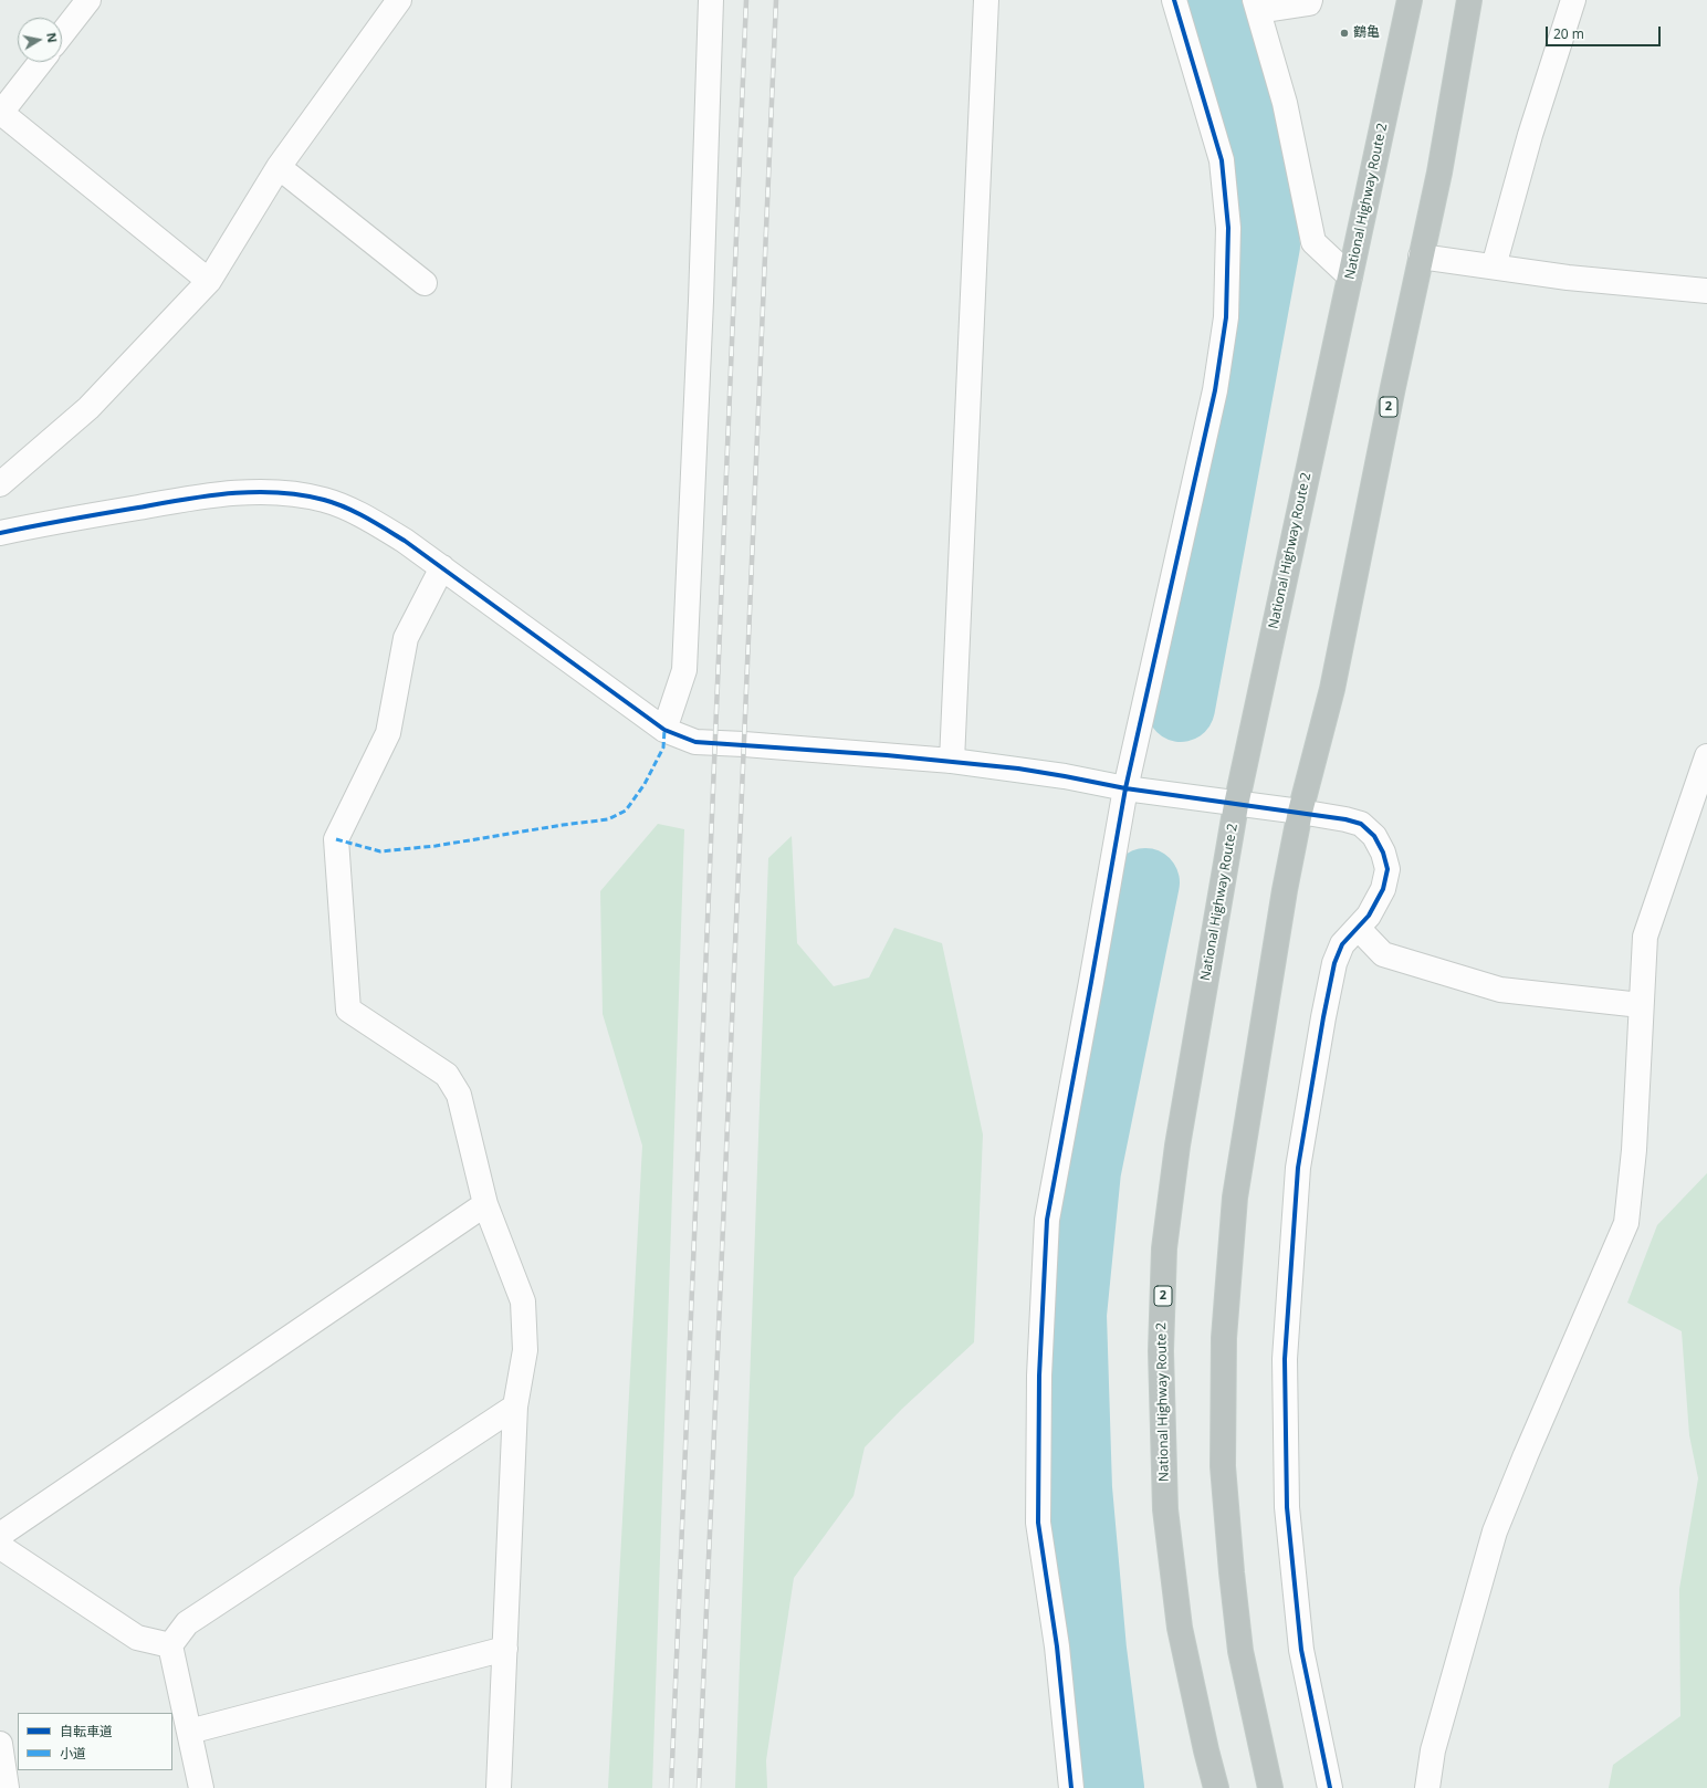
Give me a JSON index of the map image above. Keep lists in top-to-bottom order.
{
  "streets": {
    "highway": ["National Highway Route 2", "2"]
  },
  "places": ["鶴亀"],
  "legend": ["自転車道", "小道"],
  "scale_bar": "20 m",
  "north": "right"
}
